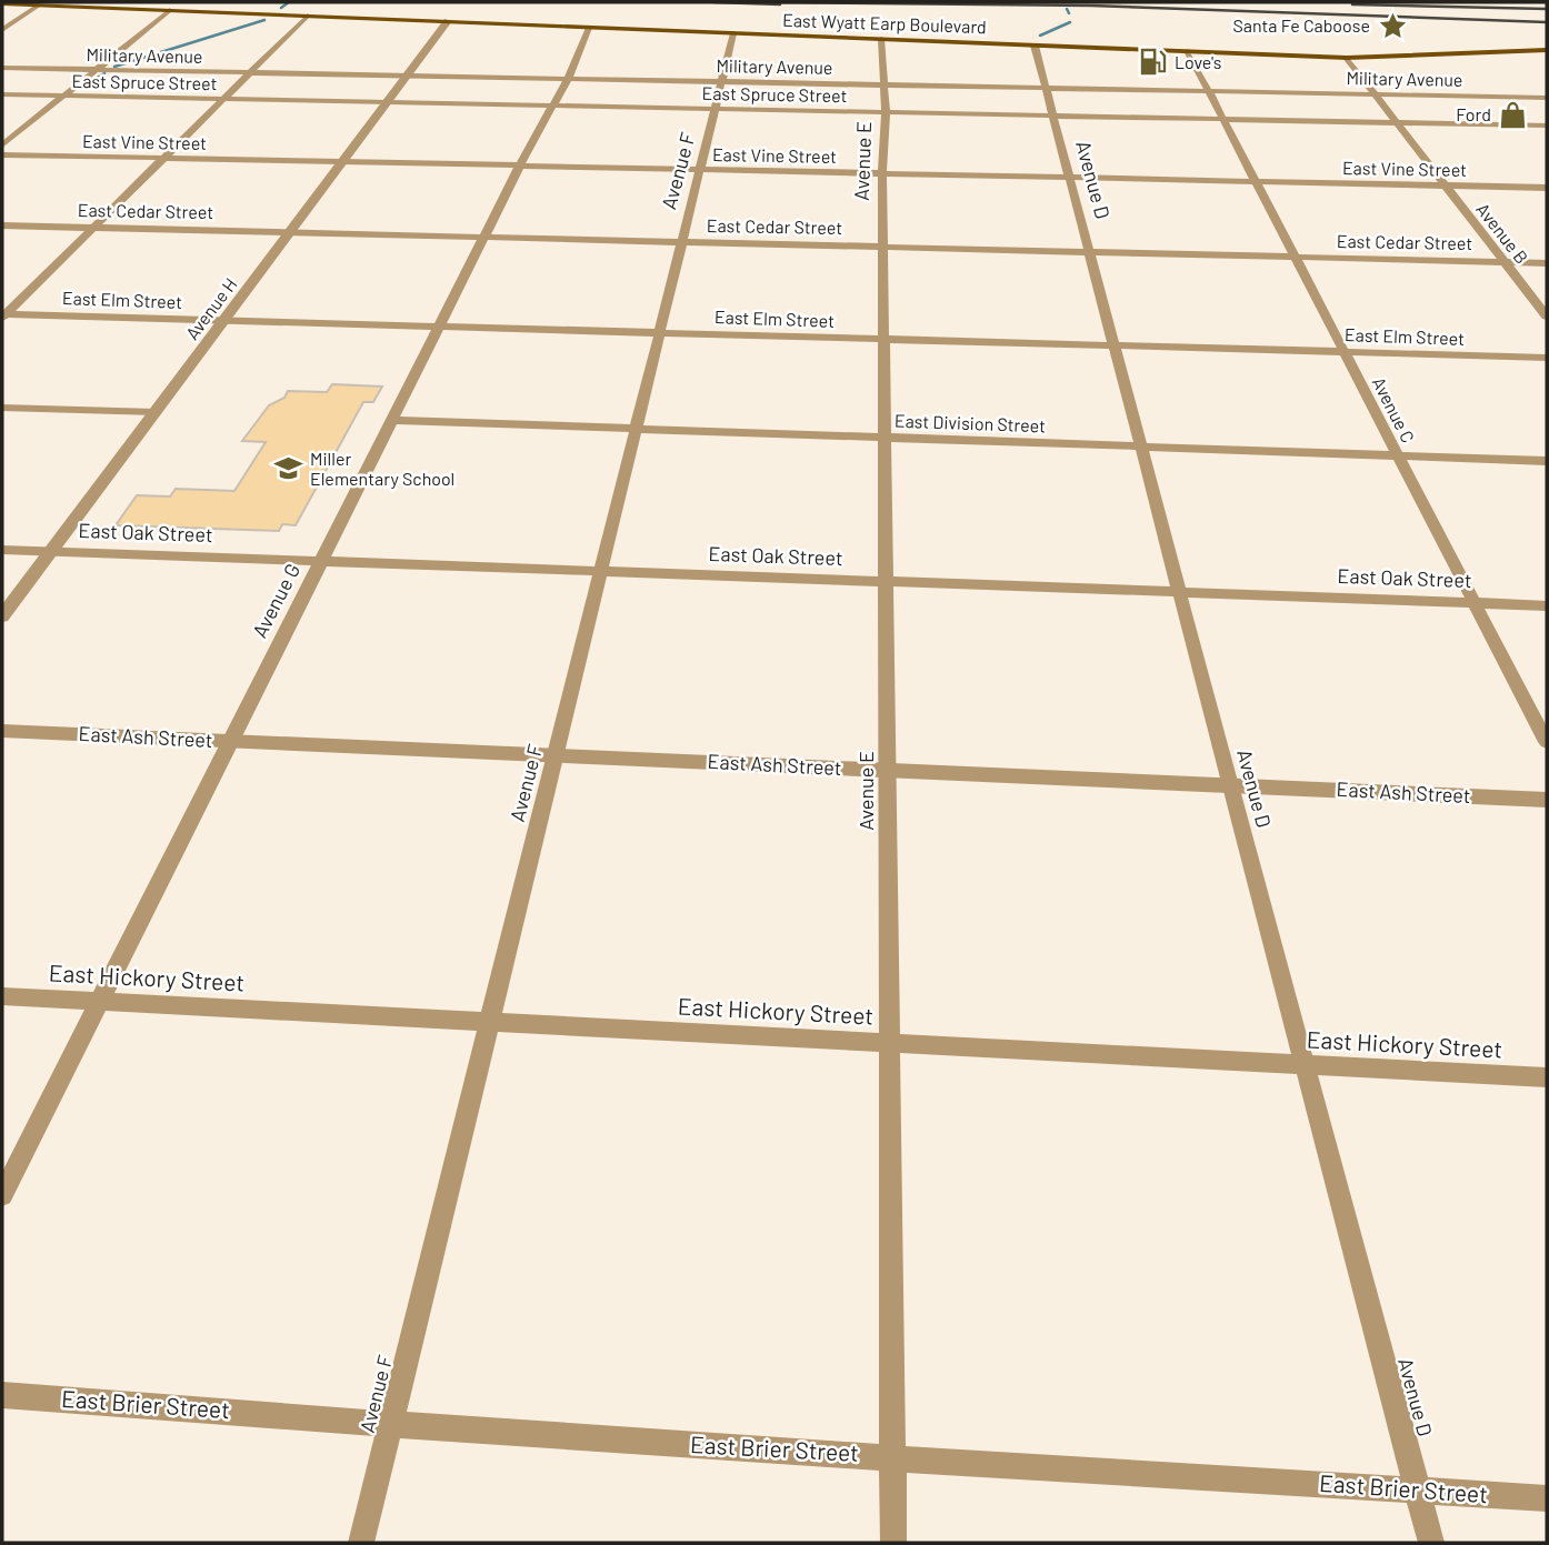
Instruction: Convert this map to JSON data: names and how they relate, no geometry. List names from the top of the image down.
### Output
{
  "streets": {
    "main road": ["East Wyatt Earp Boulevard"],
    "street": [
      "Military Avenue",
      "East Spruce Street",
      "East Vine Street",
      "Avenue E",
      "Avenue F",
      "Avenue D",
      "East Cedar Street",
      "Avenue B",
      "East Elm Street",
      "Avenue H",
      "Avenue C",
      "East Division Street",
      "East Oak Street",
      "Avenue G",
      "East Ash Street",
      "East Hickory Street",
      "East Brier Street"
    ]
  },
  "crossings": [
    ["East Wyatt Earp Boulevard", "Avenue E"],
    ["East Wyatt Earp Boulevard", "Avenue F"],
    ["East Wyatt Earp Boulevard", "Avenue D"],
    ["East Wyatt Earp Boulevard", "Avenue B"],
    ["East Wyatt Earp Boulevard", "Avenue H"],
    ["East Wyatt Earp Boulevard", "Avenue C"],
    ["East Wyatt Earp Boulevard", "Avenue G"],
    ["Military Avenue", "Avenue E"],
    ["Military Avenue", "Avenue F"],
    ["Military Avenue", "Avenue D"],
    ["Military Avenue", "Avenue B"],
    ["Military Avenue", "Avenue H"],
    ["Military Avenue", "Avenue C"],
    ["Military Avenue", "Avenue G"],
    ["East Spruce Street", "Avenue E"],
    ["East Spruce Street", "Avenue F"],
    ["East Spruce Street", "Avenue D"],
    ["East Spruce Street", "Avenue B"],
    ["East Spruce Street", "Avenue H"],
    ["East Spruce Street", "Avenue C"],
    ["East Spruce Street", "Avenue G"],
    ["East Vine Street", "Avenue E"],
    ["East Vine Street", "Avenue F"],
    ["East Vine Street", "Avenue D"],
    ["East Vine Street", "Avenue B"],
    ["East Vine Street", "Avenue H"],
    ["East Vine Street", "Avenue C"],
    ["East Vine Street", "Avenue G"],
    ["Avenue E", "East Cedar Street"],
    ["Avenue E", "East Elm Street"],
    ["Avenue E", "East Division Street"],
    ["Avenue E", "East Oak Street"],
    ["Avenue E", "East Ash Street"],
    ["Avenue E", "East Hickory Street"],
    ["Avenue E", "East Brier Street"],
    ["Avenue F", "East Cedar Street"],
    ["Avenue F", "East Elm Street"],
    ["Avenue F", "East Division Street"],
    ["Avenue F", "East Oak Street"],
    ["Avenue F", "East Ash Street"],
    ["Avenue F", "East Hickory Street"],
    ["Avenue F", "East Brier Street"],
    ["Avenue D", "East Cedar Street"],
    ["Avenue D", "East Elm Street"],
    ["Avenue D", "East Division Street"],
    ["Avenue D", "East Oak Street"],
    ["Avenue D", "East Ash Street"],
    ["Avenue D", "East Hickory Street"],
    ["Avenue D", "East Brier Street"],
    ["East Cedar Street", "Avenue B"],
    ["East Cedar Street", "Avenue H"],
    ["East Cedar Street", "Avenue C"],
    ["East Cedar Street", "Avenue G"],
    ["East Elm Street", "Avenue H"],
    ["East Elm Street", "Avenue C"],
    ["East Elm Street", "Avenue G"],
    ["Avenue H", "East Oak Street"],
    ["Avenue C", "East Division Street"],
    ["Avenue C", "East Oak Street"],
    ["East Division Street", "Avenue G"],
    ["East Oak Street", "Avenue G"],
    ["Avenue G", "East Ash Street"],
    ["Avenue G", "East Hickory Street"]
  ],
  "places": {
    "place": ["Santa Fe Caboose"],
    "fuel station": ["Love's"],
    "shop": ["Ford"],
    "school or university": ["Miller Elementary School"]
  }
}
